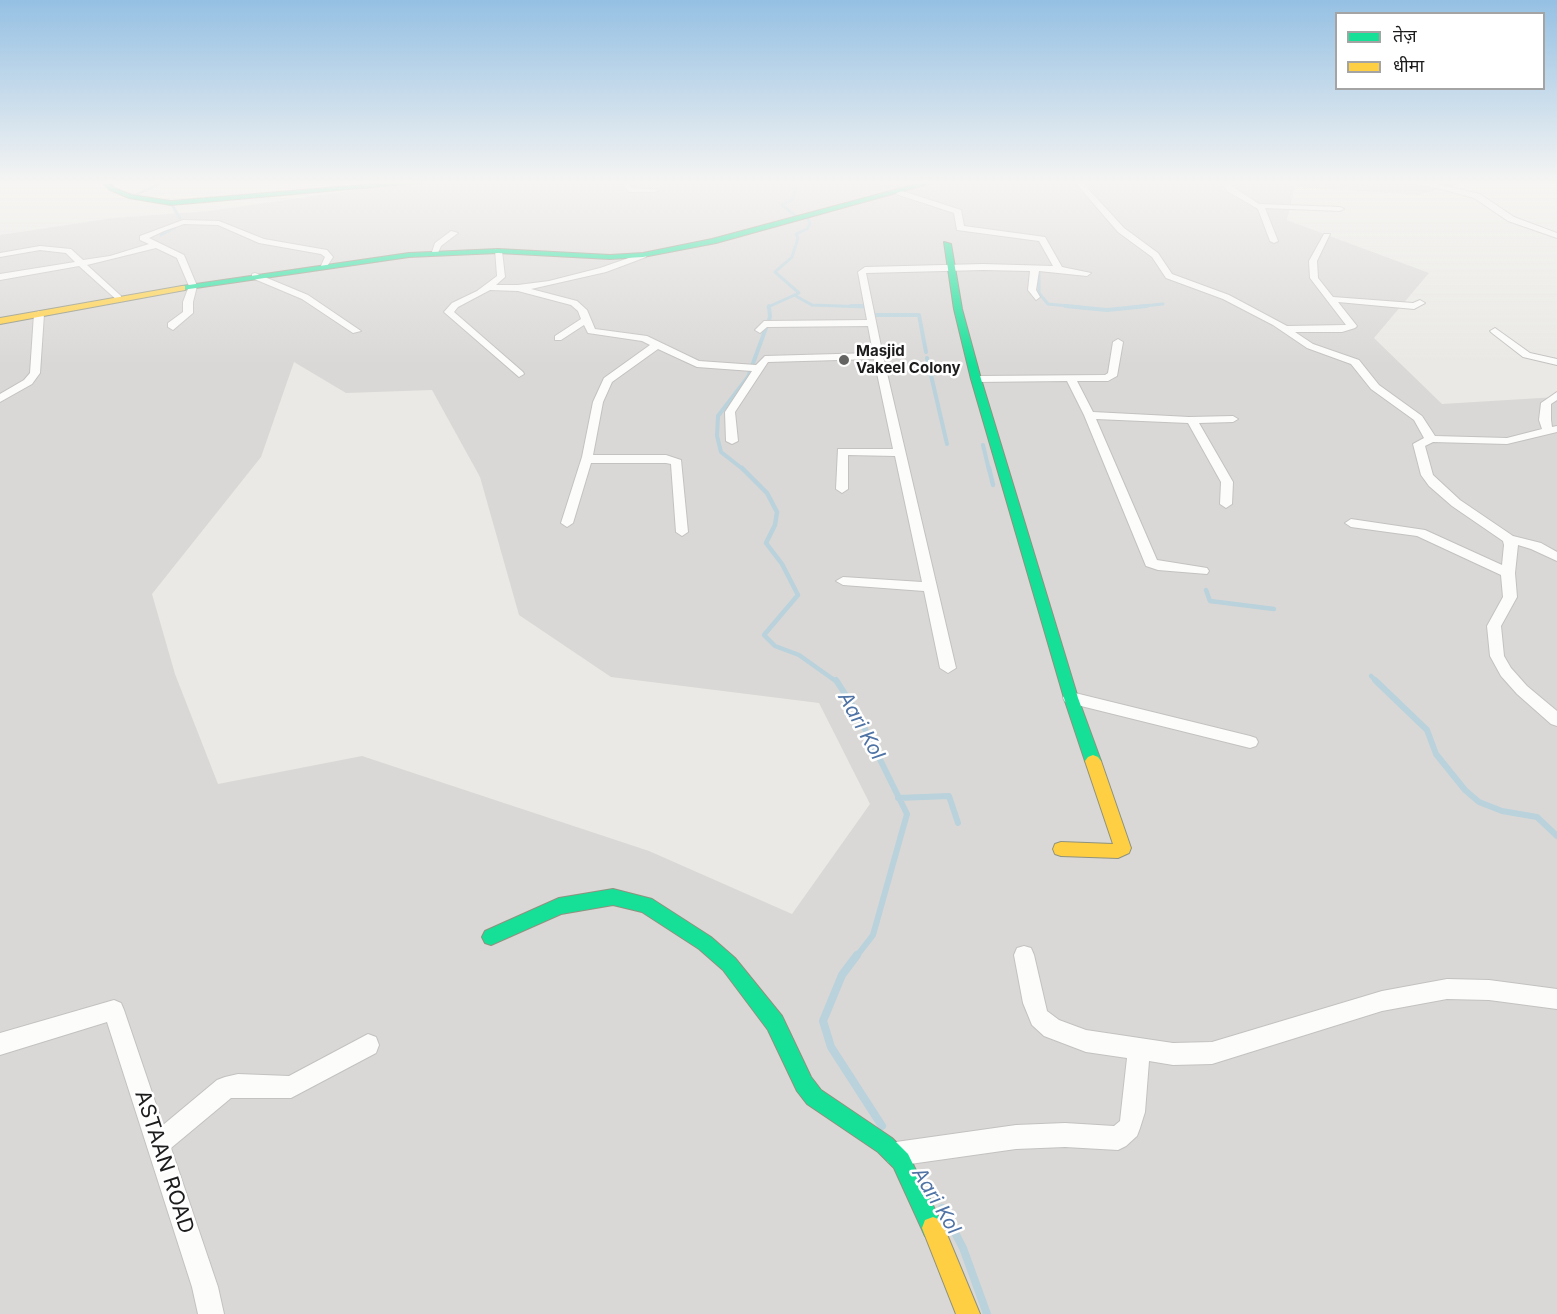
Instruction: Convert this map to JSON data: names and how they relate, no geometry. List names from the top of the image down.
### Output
{
  "streets": {
    "street": ["ASTAAN ROAD"]
  },
  "water": ["Aari Kol"],
  "places": ["Masjid Vakeel Colony"],
  "legend": ["तेज़", "धीमा"]
}
